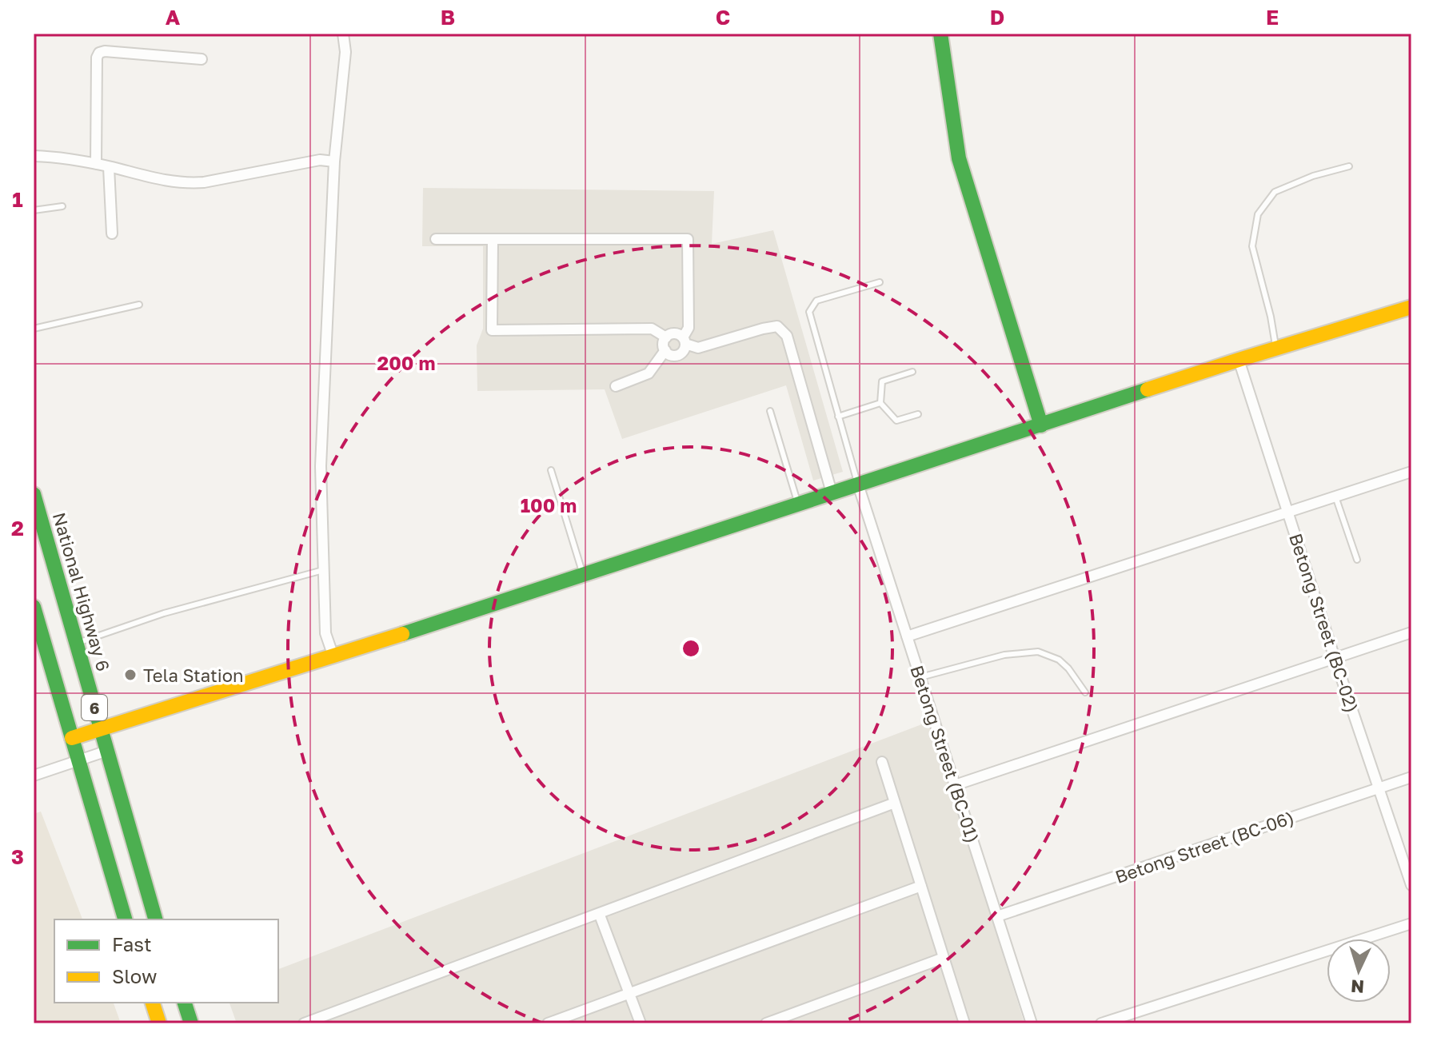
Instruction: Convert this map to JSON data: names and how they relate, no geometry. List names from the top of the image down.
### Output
{
  "streets": {
    "main road": ["National Highway 6", "6"],
    "street": ["Betong Street (BC-02)", "Betong Street (BC-01)", "Betong Street (BC-06)"]
  },
  "crossings": [
    ["Betong Street (BC-02)", "Betong Street (BC-06)"],
    ["Betong Street (BC-01)", "Betong Street (BC-06)"]
  ],
  "places": ["Tela Station"],
  "legend": ["Fast", "Slow"],
  "north": "bottom",
  "grid": {
    "columns": [
      "A",
      "B",
      "C",
      "D",
      "E"
    ],
    "rows": ["1", "2", "3"]
  },
  "rings": ["200 m", "100 m"]
}
